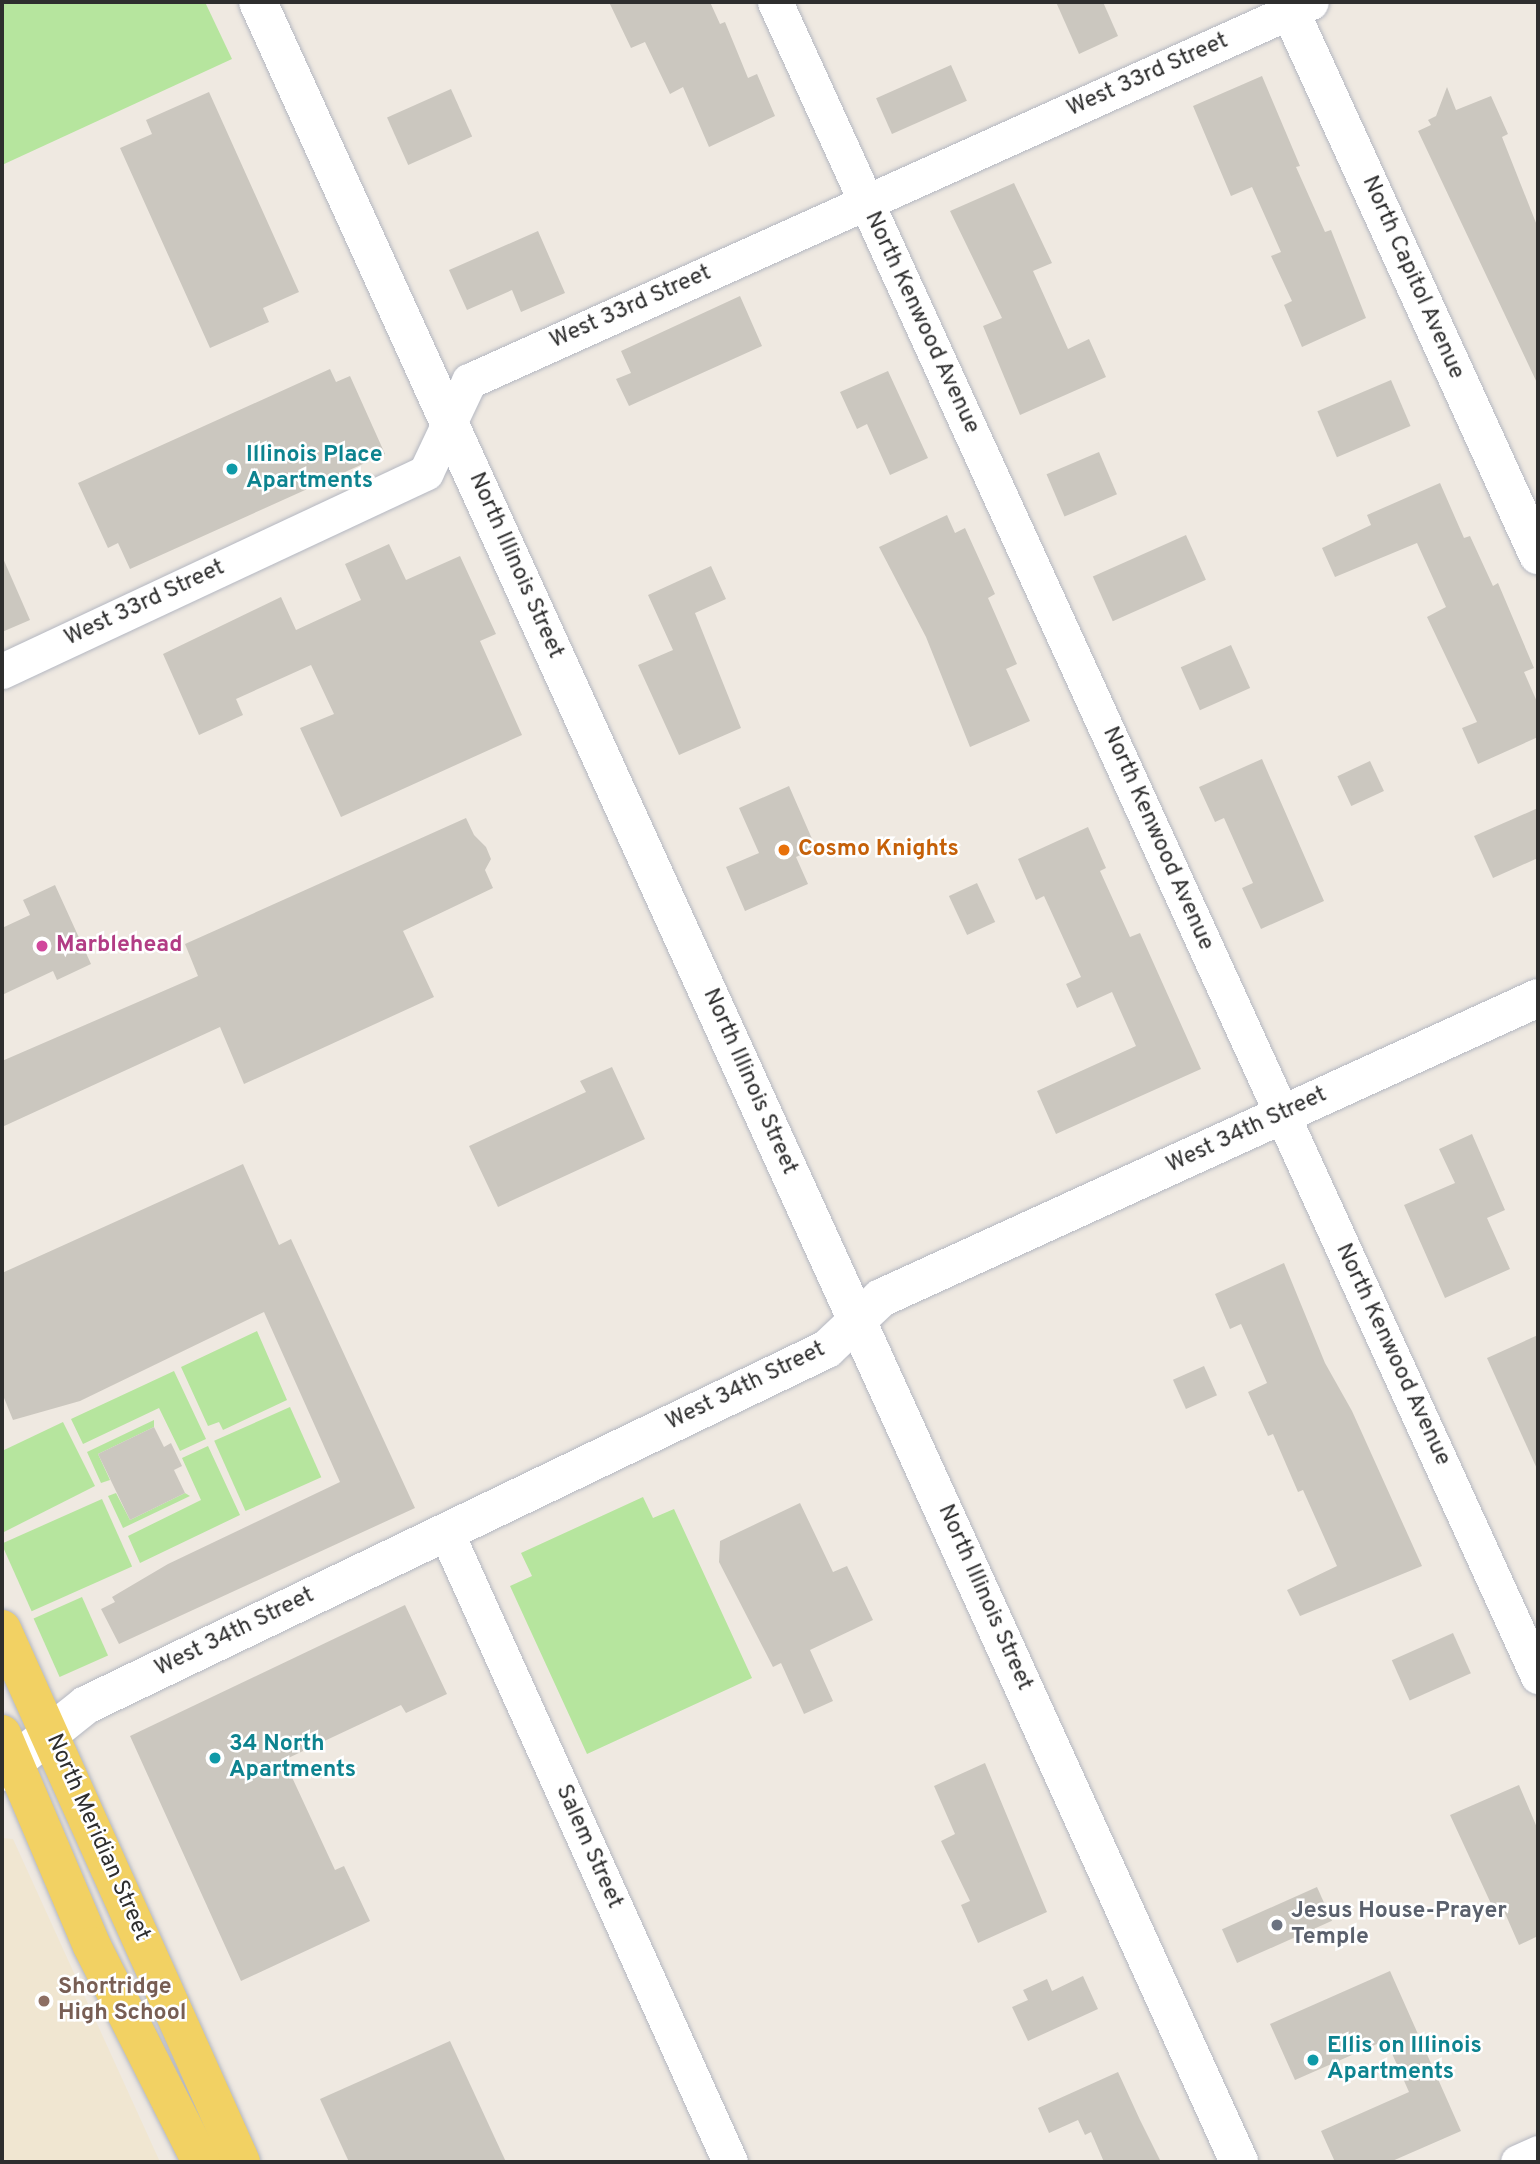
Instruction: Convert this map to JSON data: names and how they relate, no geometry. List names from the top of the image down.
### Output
{
  "streets": {
    "main road": [
      "North Capitol Avenue",
      "North Illinois Street",
      "West 34th Street",
      "North Meridian Street"
    ],
    "street": ["West 33rd Street", "North Kenwood Avenue", "Salem Street"]
  },
  "crossings": [
    ["West 33rd Street", "North Capitol Avenue"],
    ["West 33rd Street", "North Kenwood Avenue"],
    ["West 33rd Street", "North Illinois Street"],
    ["North Kenwood Avenue", "West 34th Street"],
    ["North Illinois Street", "West 34th Street"],
    ["West 34th Street", "North Meridian Street"],
    ["West 34th Street", "Salem Street"]
  ],
  "places": [
    "Illinois Place Apartments",
    "Cosmo Knights",
    "Marblehead",
    "34 North Apartments",
    "Jesus House-Prayer Temple",
    "Shortridge High School",
    "Ellis on Illinois Apartments"
  ]
}
